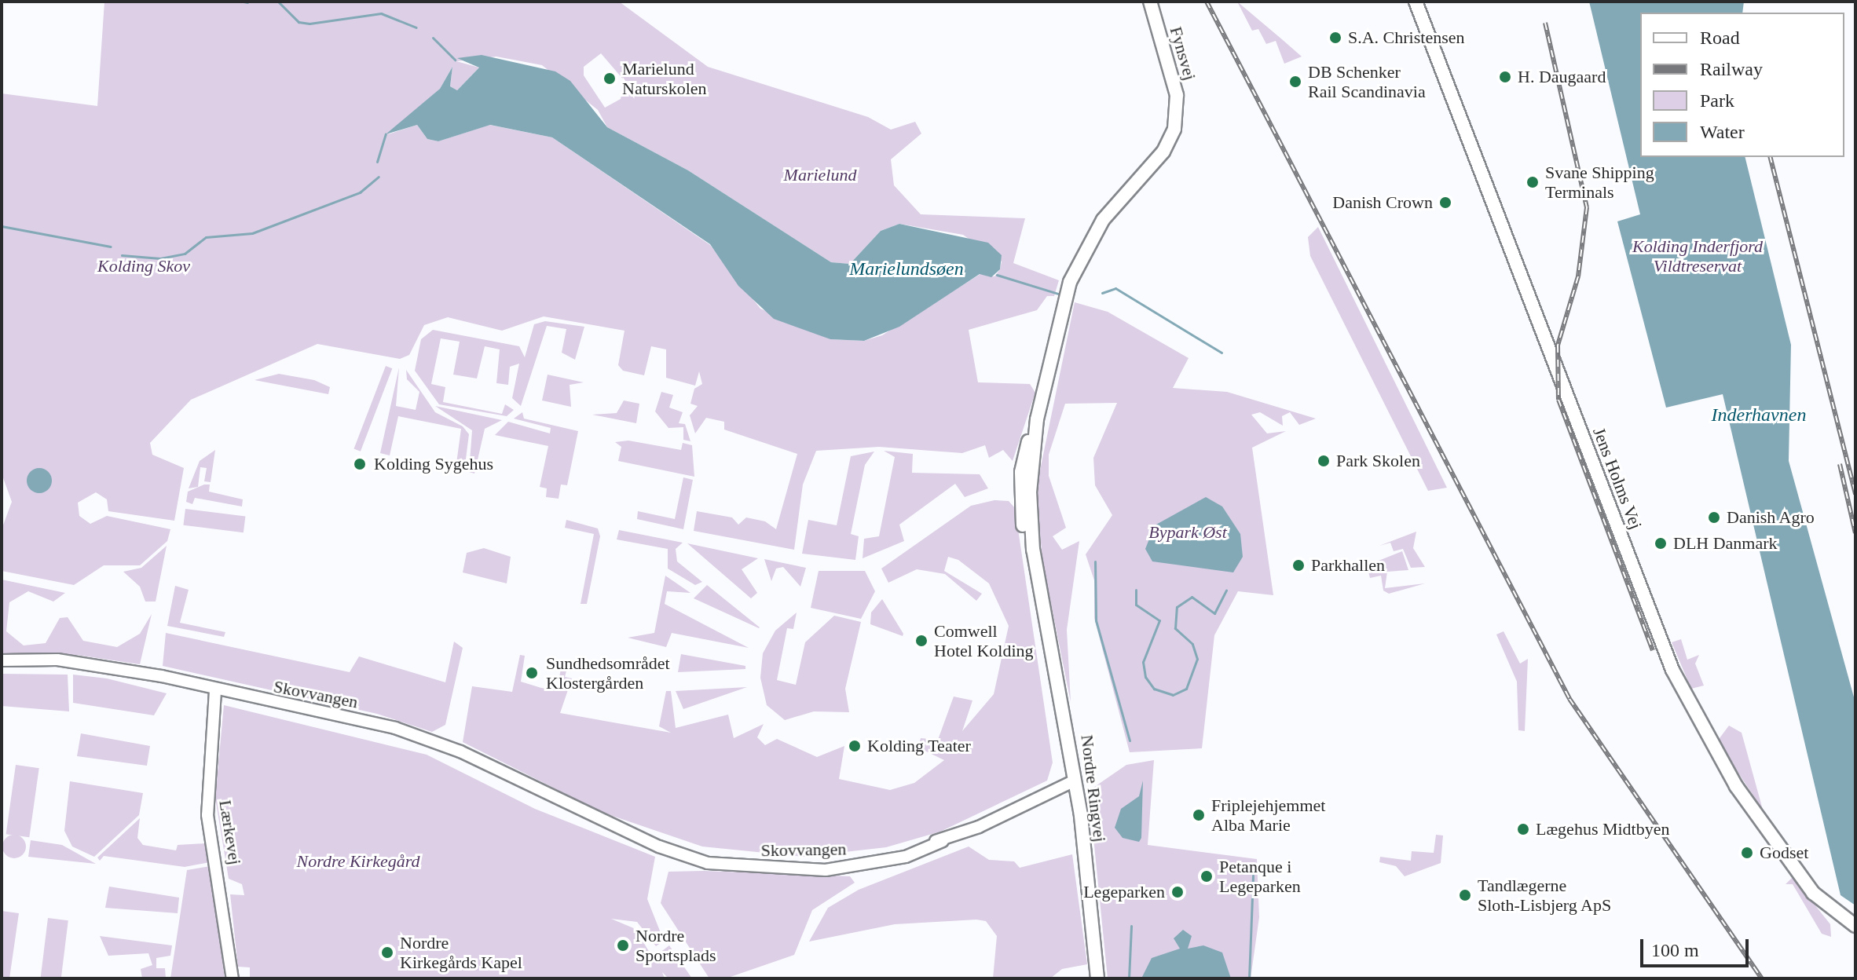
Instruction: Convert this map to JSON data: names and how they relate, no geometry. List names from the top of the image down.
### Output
{
  "streets": {
    "main road": ["Fynsvej", "Jens Holms Vej", "Nordre Ringvej"],
    "street": ["Skovvangen", "Lærkevej"]
  },
  "crossings": [
    ["Fynsvej", "Nordre Ringvej"],
    ["Skovvangen", "Nordre Ringvej"],
    ["Skovvangen", "Lærkevej"]
  ],
  "water": ["Marielundsøen", "Inderhavnen"],
  "parks": [
    "Marielund",
    "Kolding Inderfjord Vildtreservat",
    "Kolding Skov",
    "Bypark Øst",
    "Nordre Kirkegård"
  ],
  "places": [
    "S.A. Christensen",
    "H. Daugaard",
    "Marielund Naturskolen",
    "DB Schenker Rail Scandinavia",
    "Svane Shipping Terminals",
    "Danish Crown",
    "Park Skolen",
    "Kolding Sygehus",
    "Danish Agro",
    "DLH Danmark",
    "Parkhallen",
    "Comwell Hotel Kolding",
    "Sundhedsområdet Klostergården",
    "Kolding Teater",
    "Friplejehjemmet Alba Marie",
    "Lægehus Midtbyen",
    "Godset",
    "Petanque i Legeparken",
    "Legeparken",
    "Tandlægerne Sloth-Lisbjerg ApS",
    "Nordre Sportsplads",
    "Nordre Kirkegårds Kapel"
  ],
  "legend": [
    "Road",
    "Railway",
    "Park",
    "Water"
  ],
  "scale_bar": "100 m"
}
